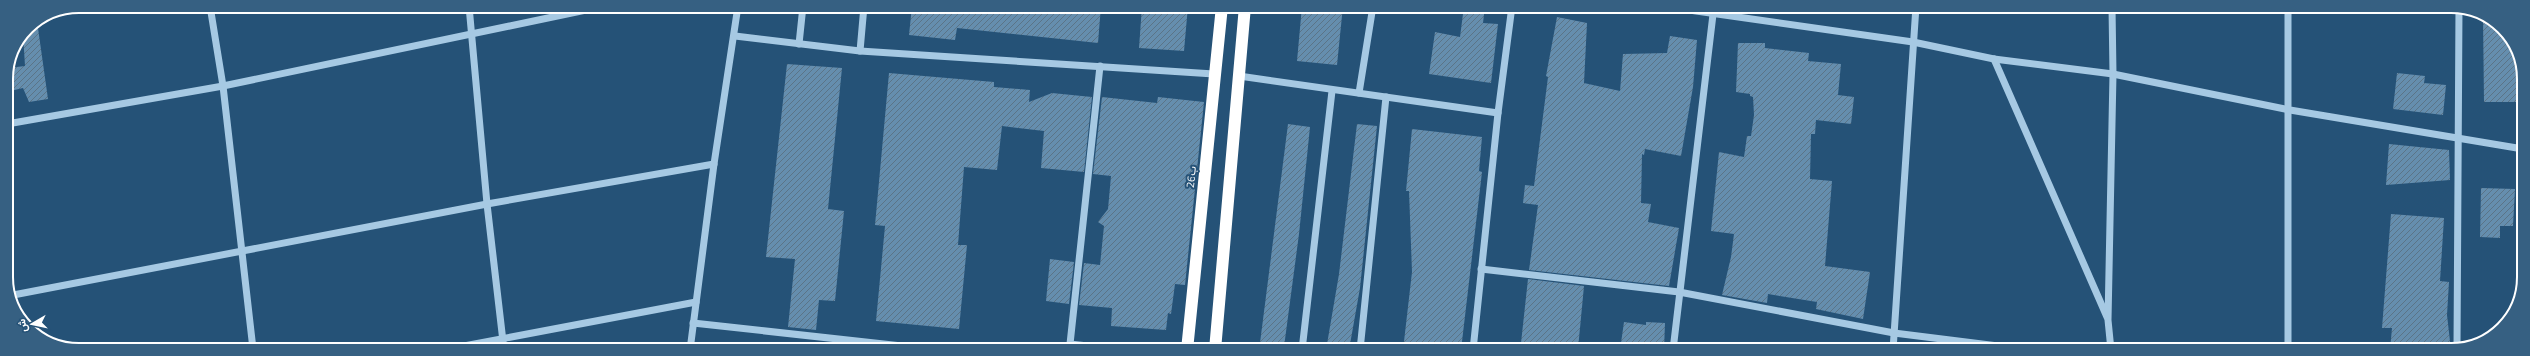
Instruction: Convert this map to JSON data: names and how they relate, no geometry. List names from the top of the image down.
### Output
{
  "streets": {
    "highway": ["26ب"]
  },
  "north": "left"
}
